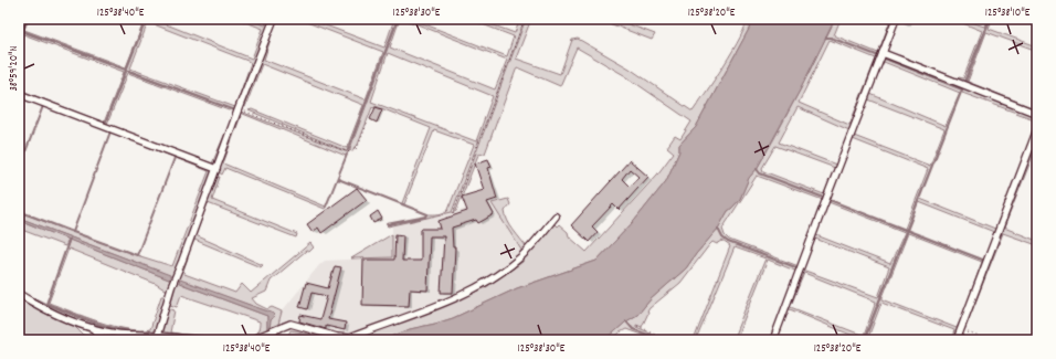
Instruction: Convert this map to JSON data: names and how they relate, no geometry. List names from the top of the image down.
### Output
{
  "coordinates": [
    "125°38'40\"E",
    "125°38'30\"E",
    "125°38'20\"E",
    "125°38'10\"E",
    "38°59'20\"N"
  ]
}
